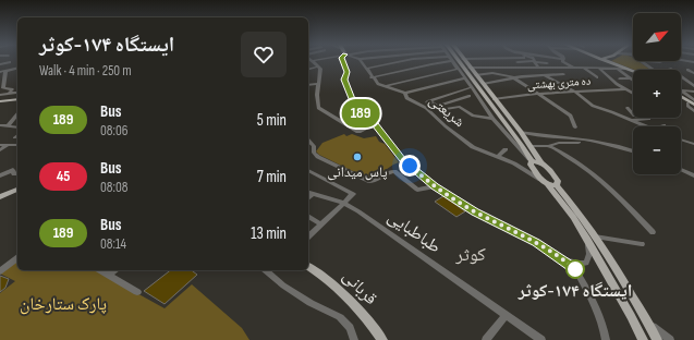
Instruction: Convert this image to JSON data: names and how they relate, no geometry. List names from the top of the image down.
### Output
{
  "streets": {
    "main road": ["قربانی"],
    "street": ["ده متری بهشتی", "شریعتی", "طباطبایی"]
  },
  "districts": ["کوثر"],
  "parks": ["پارک ستارخان"],
  "places": ["پاس میدانی", "ایستگاه ۱۷۴-کوثر"],
  "lines": ["bus line 189"],
  "north": "top right",
  "page": {
    "on_map": "189",
    "map_buttons": ["+", "−"],
    "heading": ["ایستگاه ۱۷۴-کوثر", "Walk · 4 min · 250 m"],
    "list": [
      {
        "mark": "189",
        "name": "Bus",
        "note": "08:06",
        "value": "5 min"
      },
      {
        "mark": "45",
        "name": "Bus",
        "note": "08:08",
        "value": "7 min"
      },
      {
        "mark": "189",
        "name": "Bus",
        "note": "08:14",
        "value": "13 min"
      }
    ]
  }
}
